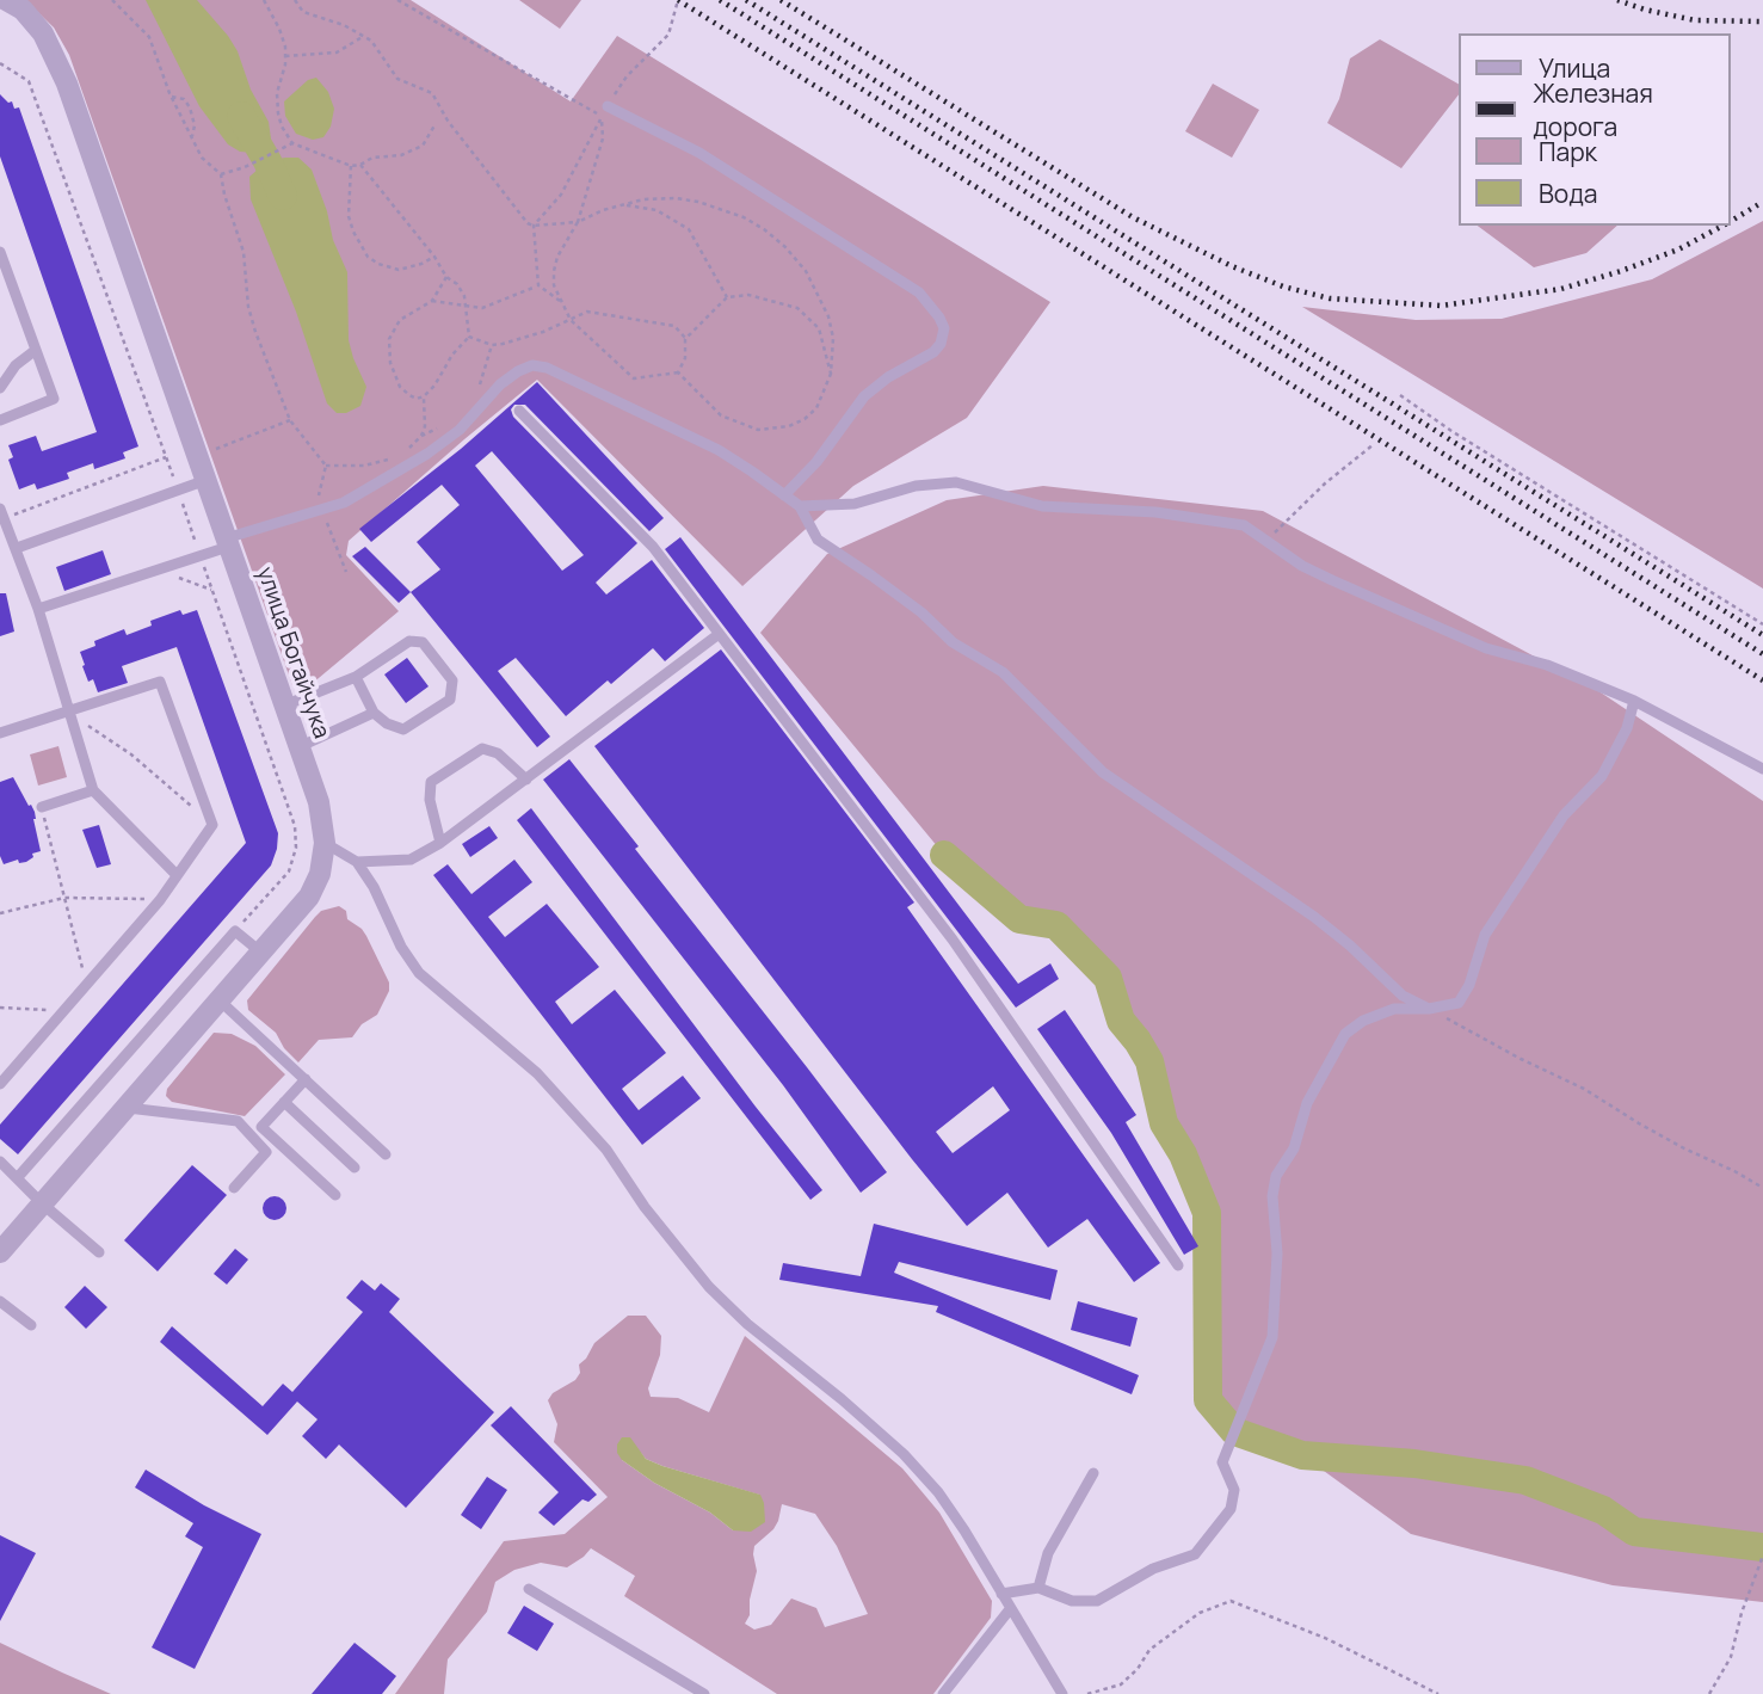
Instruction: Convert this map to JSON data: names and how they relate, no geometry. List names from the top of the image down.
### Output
{
  "streets": {
    "street": ["улица Богайчука"]
  },
  "legend": [
    "Улица",
    "Железная дорога",
    "Парк",
    "Вода"
  ]
}
